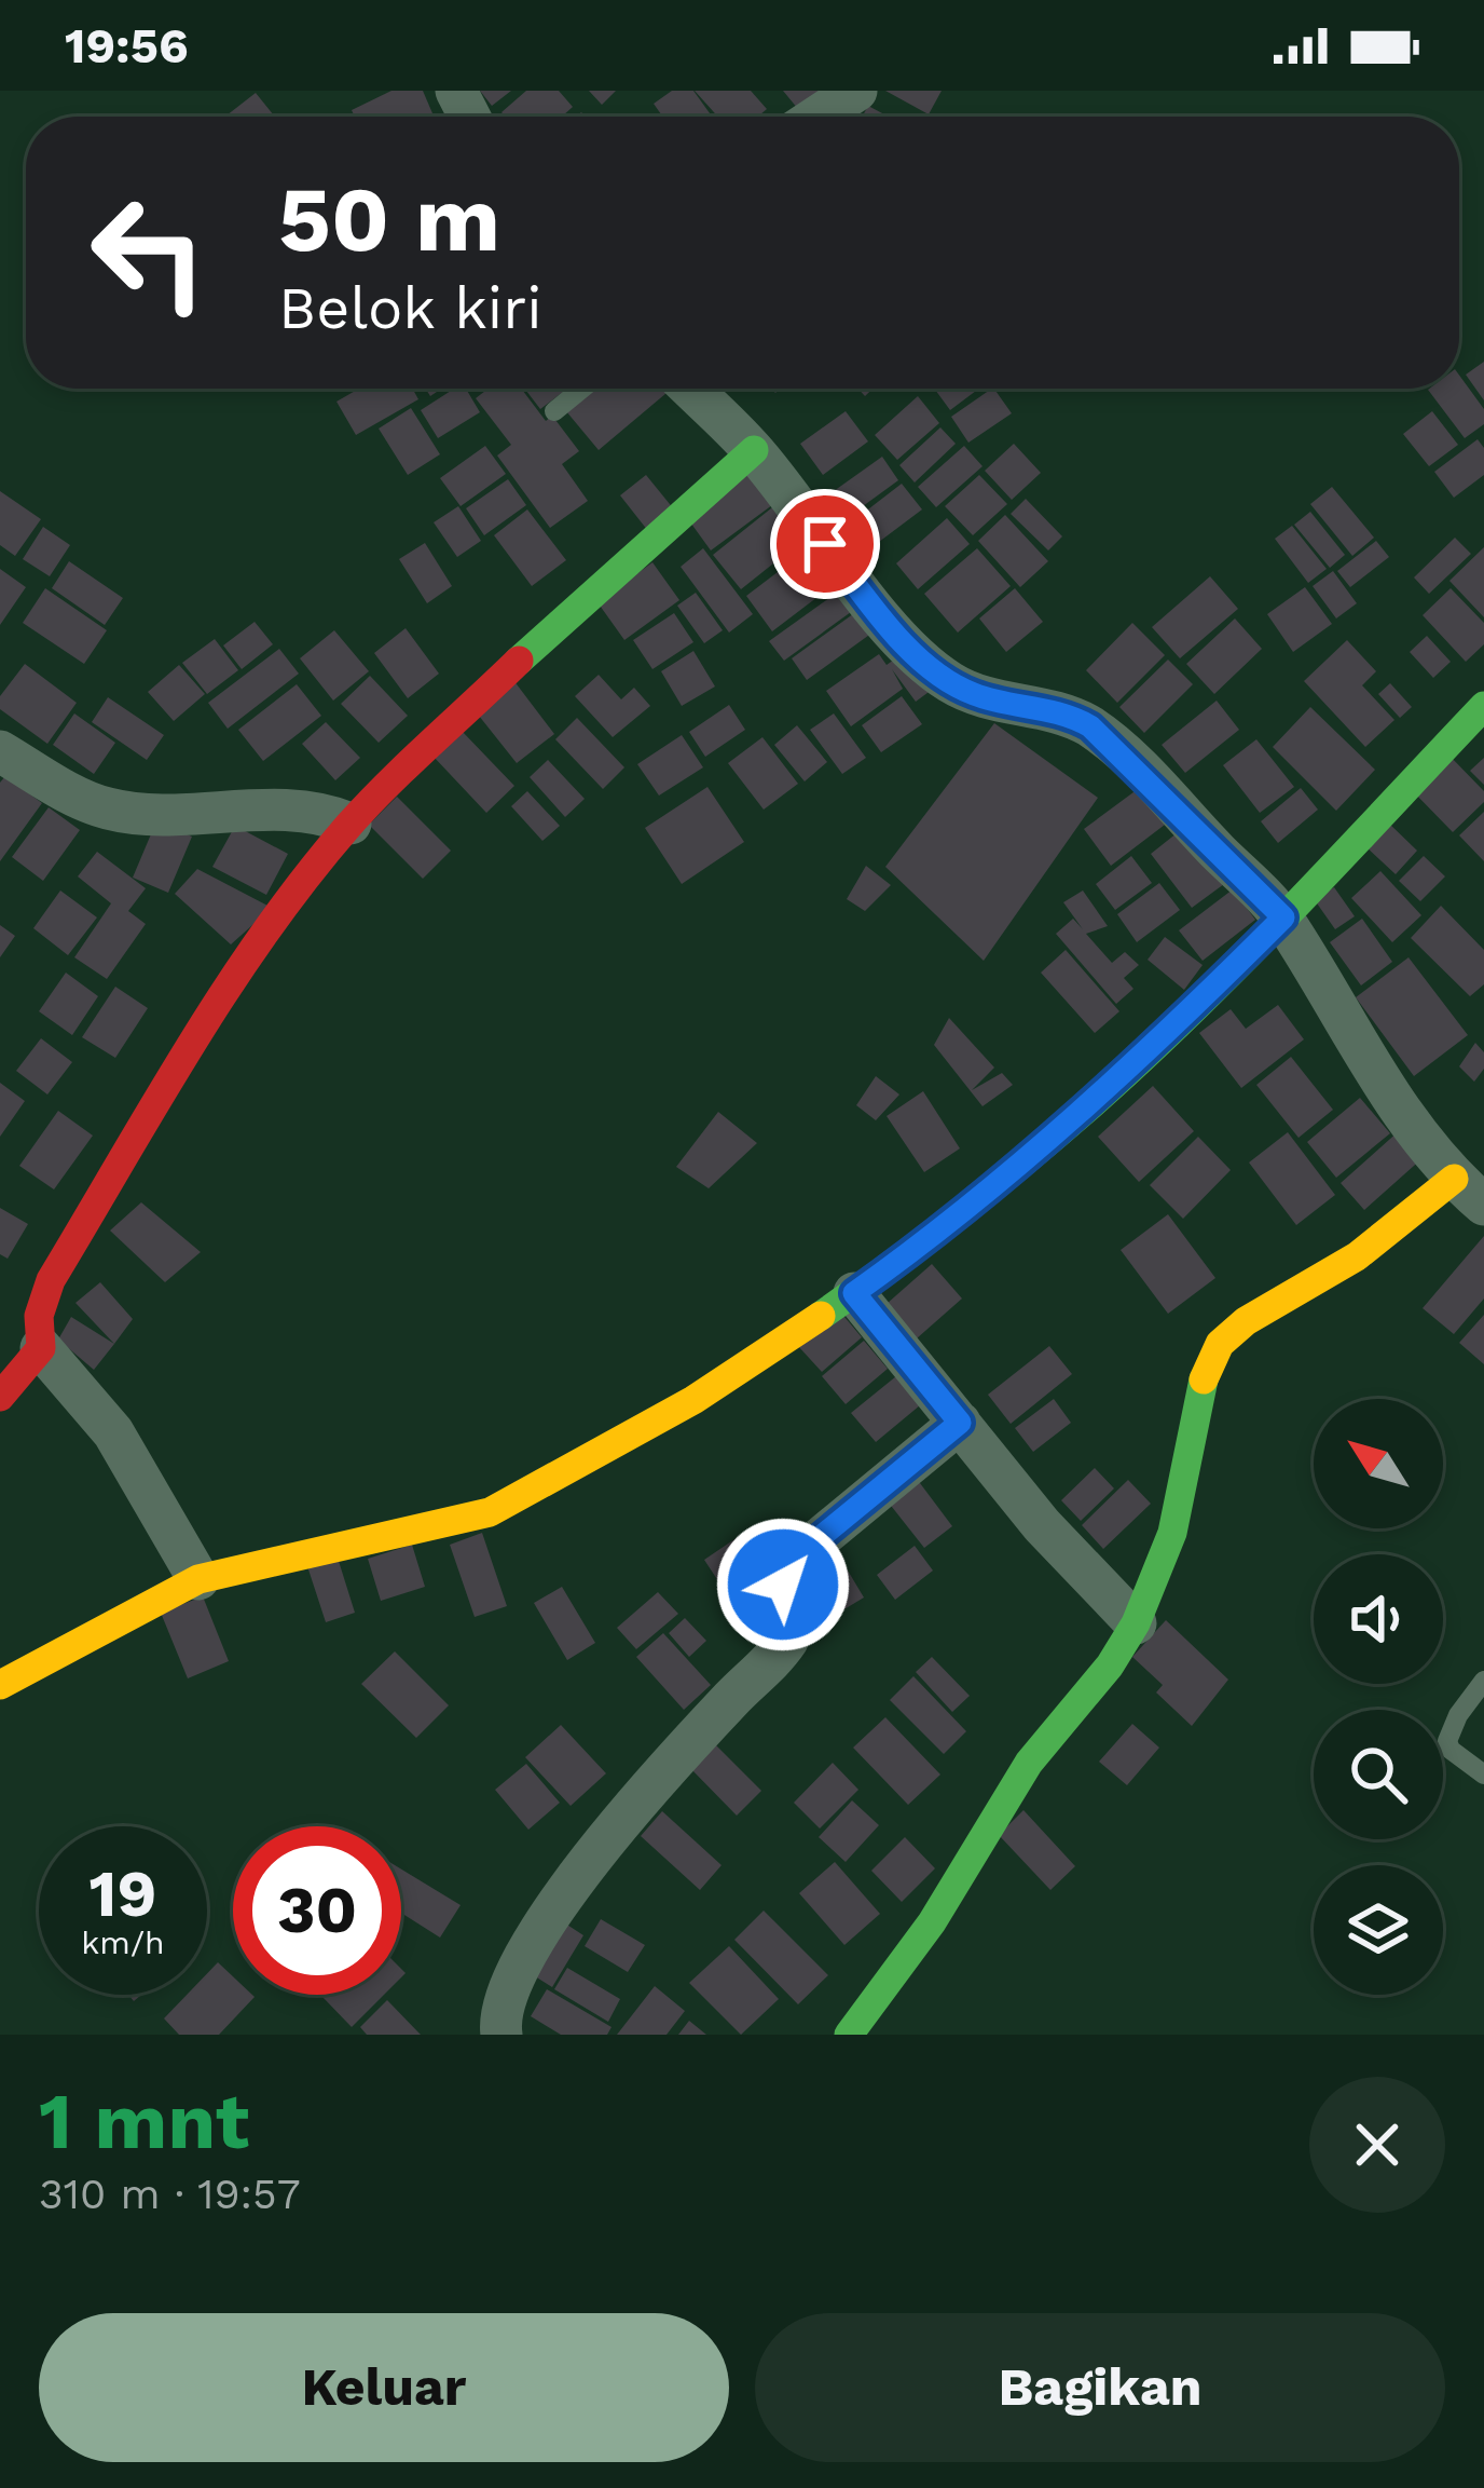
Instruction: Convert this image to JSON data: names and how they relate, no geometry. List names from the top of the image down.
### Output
{
  "north": "top left",
  "page": {
    "status": "19:56",
    "turn": ["50 m", "Belok kiri"],
    "speed": "19 km/h",
    "limit": "30",
    "heading": ["1 mnt", "310 m · 19:57"],
    "buttons": ["Keluar", "Bagikan"]
  }
}
